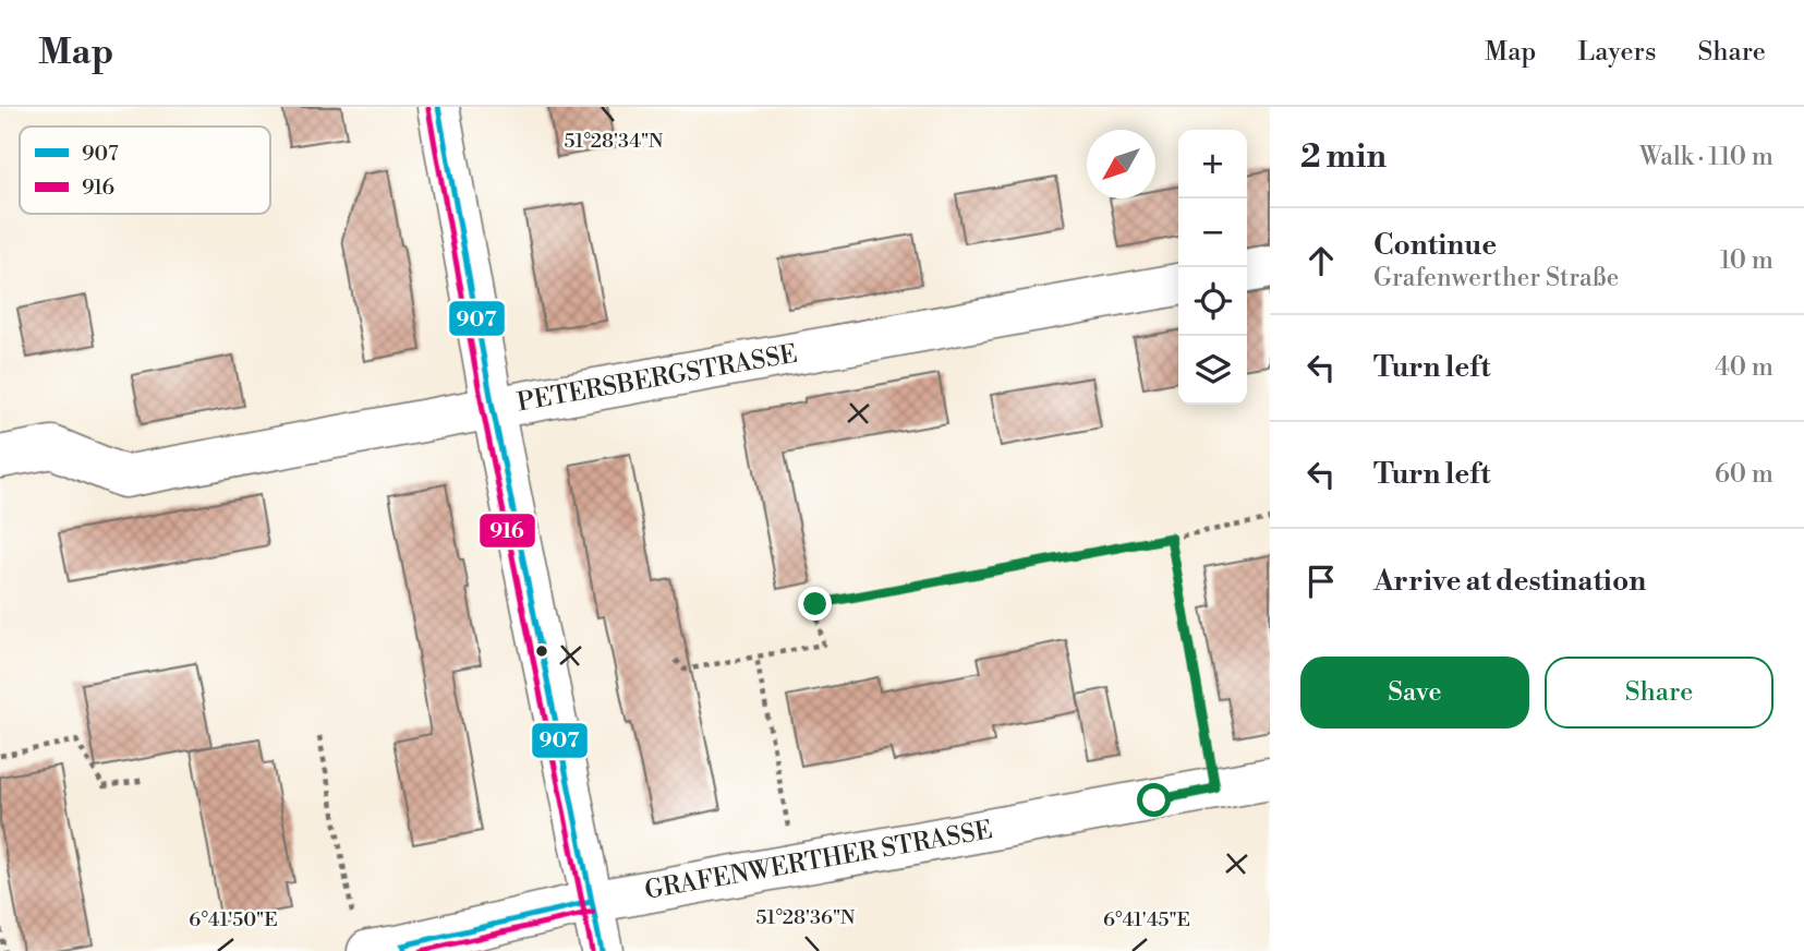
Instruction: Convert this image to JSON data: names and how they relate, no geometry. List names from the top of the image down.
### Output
{
  "streets": {
    "street": ["PETERSBERGSTRASSE", "GRAFENWERTHER STRASSE"]
  },
  "lines": ["transit line 907", "transit line 916"],
  "legend": ["907", "916"],
  "north": "bottom left",
  "page": {
    "header": "Map",
    "nav": ["Map", "Layers", "Share"],
    "heading": ["2 min", "Walk · 110 m"],
    "map_buttons": ["+", "−"],
    "list": [
      ["Continue", "Grafenwerther Straße", "10 m"],
      ["Turn left", "40 m"],
      ["Turn left", "60 m"],
      "Arrive at destination"
    ],
    "buttons": ["Save", "Share"]
  },
  "coordinates": [
    "51°28'34\"N",
    "51°28'36\"N",
    "6°41'50\"E",
    "6°41'45\"E"
  ]
}
